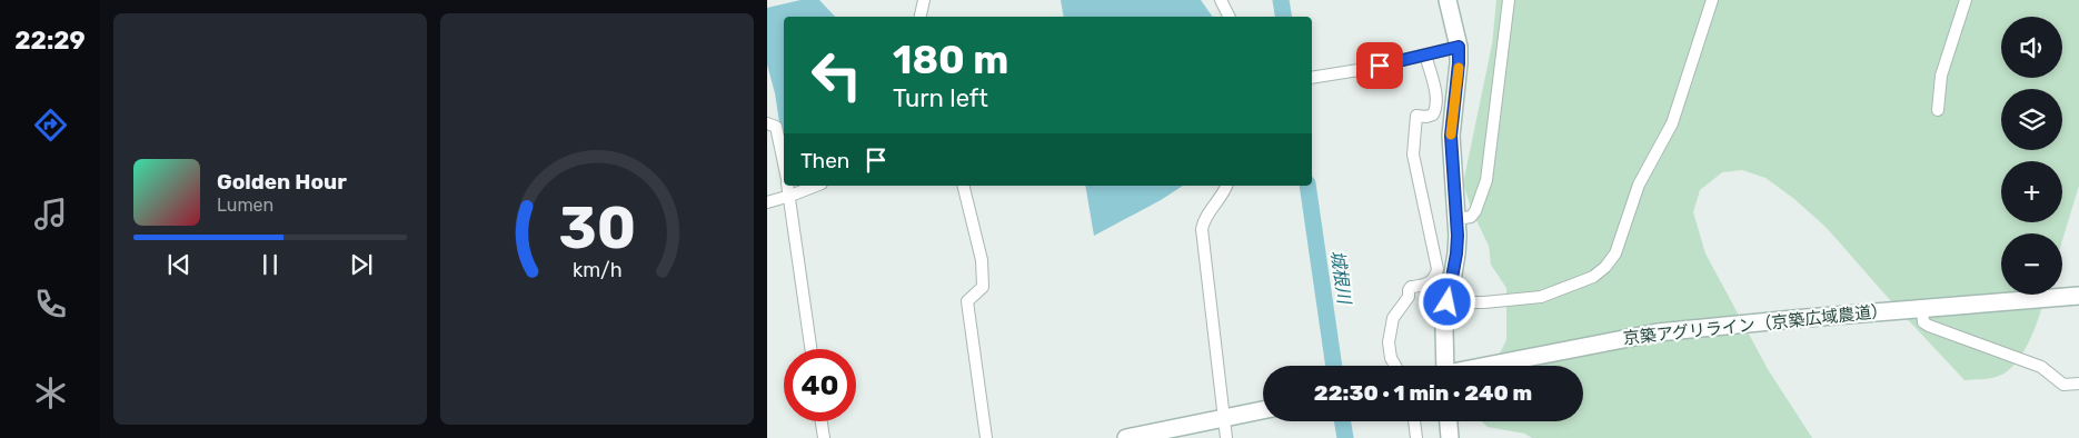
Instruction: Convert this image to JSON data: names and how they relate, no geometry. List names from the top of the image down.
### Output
{
  "streets": {
    "street": ["京築アグリライン（京築広域農道）"]
  },
  "water": ["城根川"],
  "page": {
    "tabs": "22:29",
    "map_buttons": ["+", "−"],
    "turn": ["180 m", "Turn left"],
    "then": "Then",
    "song": ["Golden Hour", "Lumen"],
    "limit": "40",
    "trip": "22:30 · 1 min · 240 m",
    "gauge": ["30", "km/h"]
  }
}
